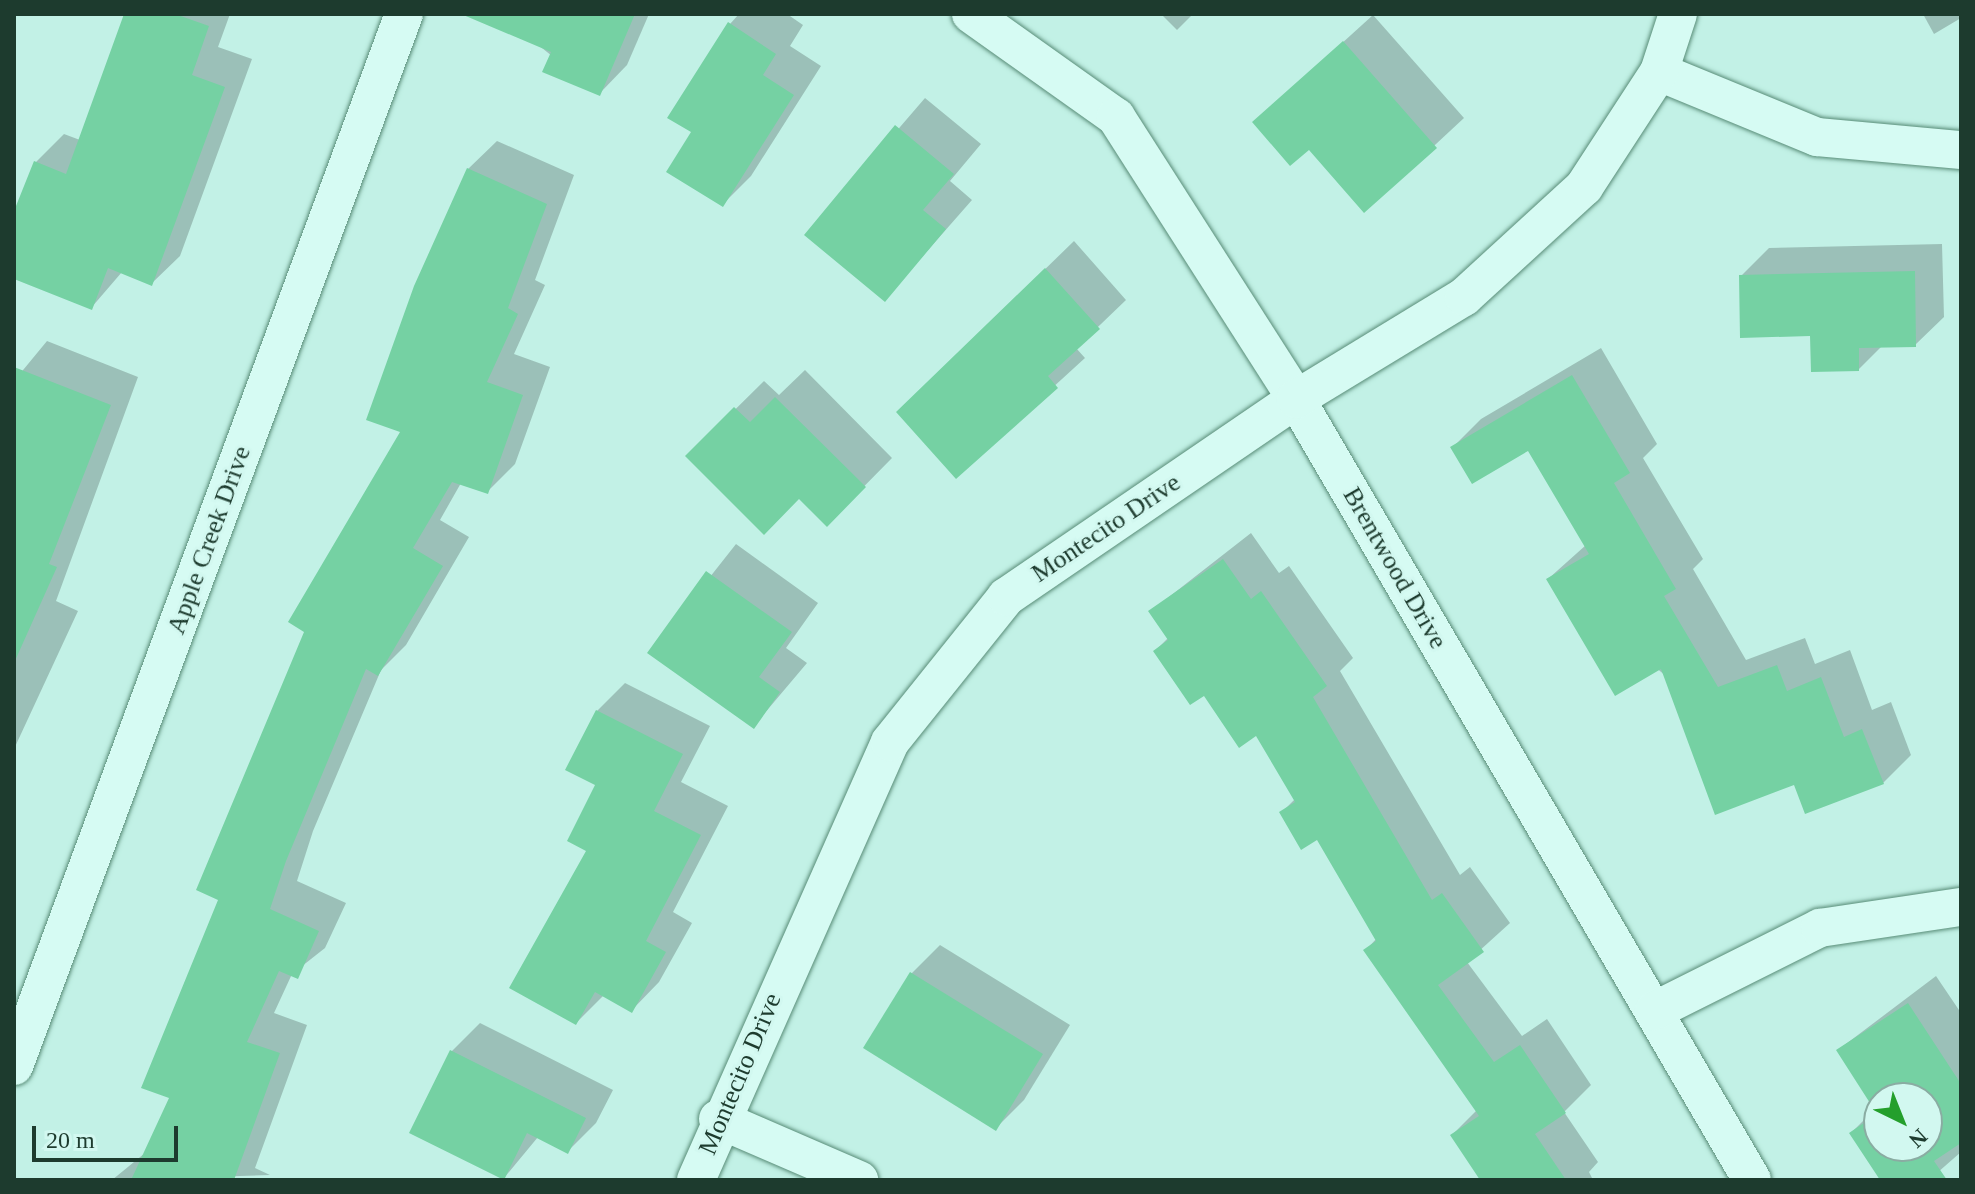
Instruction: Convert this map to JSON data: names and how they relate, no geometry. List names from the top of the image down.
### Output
{
  "streets": {
    "street": ["Montecito Drive", "Apple Creek Drive", "Brentwood Drive"]
  },
  "crossings": [
    ["Montecito Drive", "Brentwood Drive"]
  ],
  "scale_bar": "20 m",
  "north": "bottom right"
}
